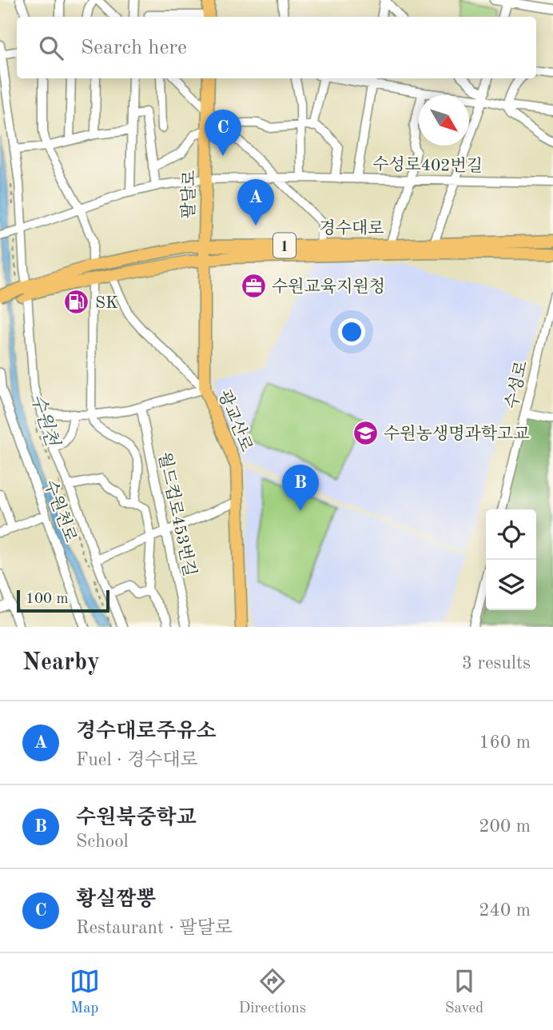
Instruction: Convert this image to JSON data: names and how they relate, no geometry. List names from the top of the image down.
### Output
{
  "streets": {
    "main road": [
      "팔달로",
      "경수대로",
      "1",
      "광교산로"
    ],
    "street": [
      "수성로402번길",
      "수성로",
      "수원천로",
      "월드컵로453번길"
    ]
  },
  "crossings": [
    ["수성로402번길", "팔달로"],
    ["수성로402번길", "수원천로"],
    ["팔달로", "경수대로"],
    ["팔달로", "광교산로"],
    ["경수대로", "1"],
    ["경수대로", "광교산로"],
    ["경수대로", "수원천로"],
    ["1", "수원천로"]
  ],
  "water": ["수원천"],
  "places": {
    "office": ["수원교육지원청"],
    "fuel station": ["SK"],
    "school or university": ["수원농생명과학고교"]
  },
  "scale_bar": "100 m",
  "north": "bottom right",
  "page": {
    "search": "Search here",
    "pins": ["C", "A", "B"],
    "scale": "100 m",
    "heading": ["Nearby", "3 results"],
    "list": [
      {
        "mark": "A",
        "name": "경수대로주유소",
        "note": "Fuel · 경수대로",
        "value": "160 m"
      },
      {
        "mark": "B",
        "name": "수원북중학교",
        "note": "School",
        "value": "200 m"
      },
      {
        "mark": "C",
        "name": "황실짬뽕",
        "note": "Restaurant · 팔달로",
        "value": "240 m"
      }
    ],
    "nav": ["Map", "Directions", "Saved"]
  }
}
